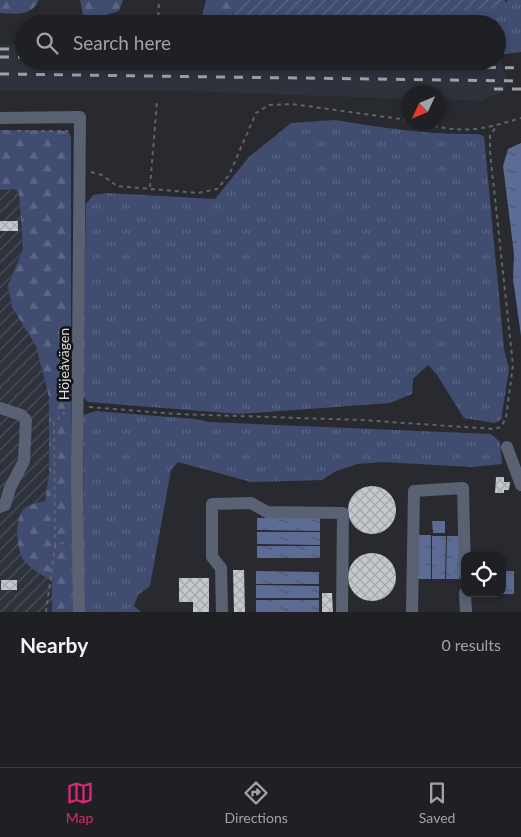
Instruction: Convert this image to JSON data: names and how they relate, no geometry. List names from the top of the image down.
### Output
{
  "streets": {
    "street": ["Höjeåvägen"]
  },
  "north": "bottom left",
  "page": {
    "search": "Search here",
    "heading": ["Nearby", "0 results"],
    "nav": ["Map", "Directions", "Saved"]
  }
}
